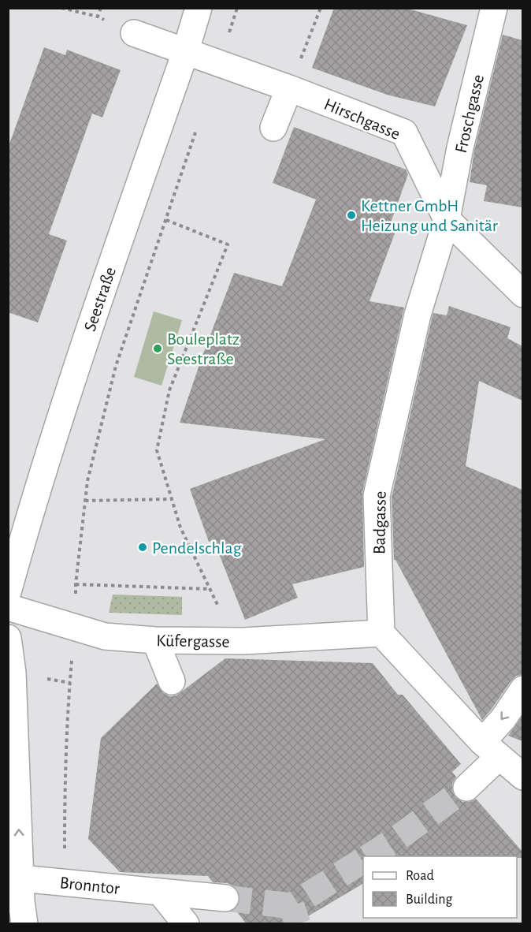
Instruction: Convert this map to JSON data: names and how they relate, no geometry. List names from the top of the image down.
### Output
{
  "streets": {
    "street": [
      "Froschgasse",
      "Hirschgasse",
      "Seestraße",
      "Badgasse",
      "Küfergasse",
      "Bronntor"
    ]
  },
  "crossings": [
    ["Froschgasse", "Hirschgasse"],
    ["Froschgasse", "Badgasse"],
    ["Hirschgasse", "Seestraße"],
    ["Hirschgasse", "Badgasse"],
    ["Badgasse", "Küfergasse"]
  ],
  "places": ["Kettner GmbH Heizung und Sanitär", "Bouleplatz Seestraße", "Pendelschlag"],
  "legend": ["Road", "Building"]
}
